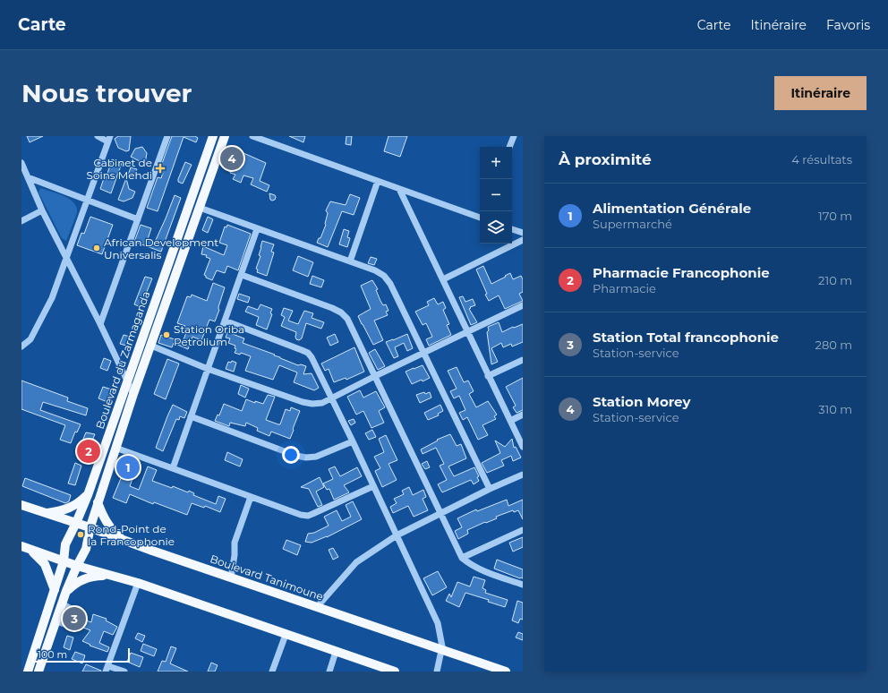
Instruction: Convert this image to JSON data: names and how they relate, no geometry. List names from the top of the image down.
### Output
{
  "streets": {
    "main road": ["Boulevard du Zarmaganda", "Boulevard Tanimoune"]
  },
  "crossings": [
    ["Boulevard du Zarmaganda", "Boulevard Tanimoune"]
  ],
  "places": {
    "health": ["Cabinet de Soins Mehdi"],
    "other": ["African Development Universalis", "Station Oriba Petrolium", "Rond-Point de la Francophonie"]
  },
  "scale_bar": "100 m",
  "page": {
    "header": "Carte",
    "nav": ["Carte", "Itinéraire", "Favoris"],
    "buttons": "Itinéraire",
    "title": "Nous trouver",
    "heading": ["À proximité", "4 résultats"],
    "pins": [
      "4",
      "2",
      "1",
      "3"
    ],
    "map_buttons": ["+", "−"],
    "list": [
      {
        "mark": "1",
        "name": "Alimentation Générale",
        "note": "Supermarché",
        "value": "170 m"
      },
      {
        "mark": "2",
        "name": "Pharmacie Francophonie",
        "note": "Pharmacie",
        "value": "210 m"
      },
      {
        "mark": "3",
        "name": "Station Total francophonie",
        "note": "Station-service",
        "value": "280 m"
      },
      {
        "mark": "4",
        "name": "Station Morey",
        "note": "Station-service",
        "value": "310 m"
      }
    ],
    "scale": "100 m"
  }
}
